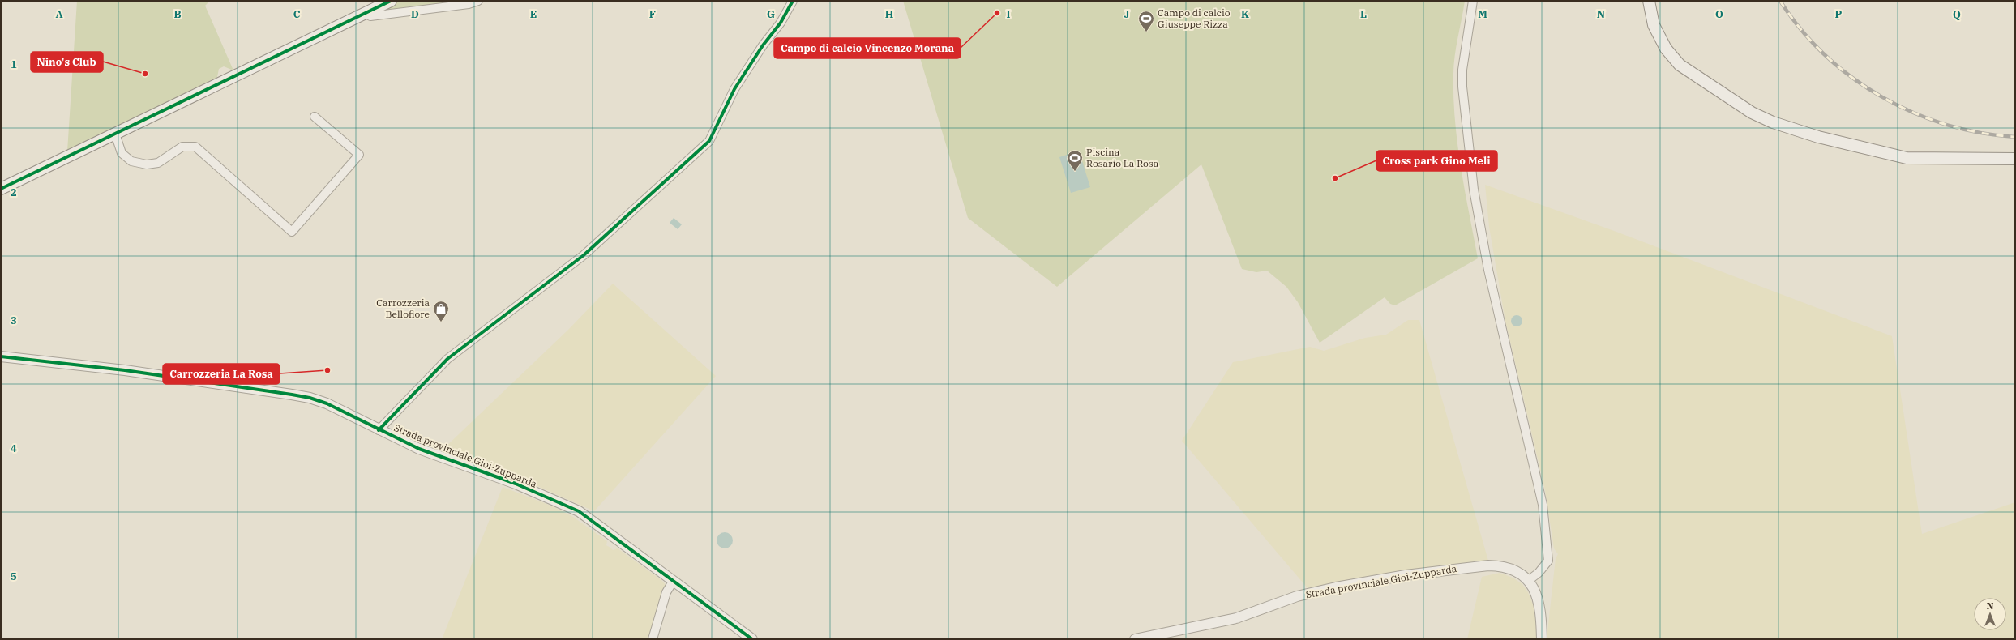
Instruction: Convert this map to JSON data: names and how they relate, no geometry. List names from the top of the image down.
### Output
{
  "streets": {
    "street": ["Strada provinciale Gioi-Zupparda"]
  },
  "places": {
    "other": [
      "Campo di calcio Vincenzo Morana",
      "Nino's Club",
      "Cross park Gino Meli",
      "Carrozzeria La Rosa"
    ],
    "sports": ["Campo di calcio Giuseppe Rizza", "Piscina Rosario La Rosa"],
    "shop": ["Carrozzeria Bellofiore"]
  },
  "north": "top",
  "grid": {
    "columns": [
      "A",
      "B",
      "C",
      "D",
      "E",
      "F",
      "G",
      "H",
      "I",
      "J",
      "K",
      "L",
      "M",
      "N",
      "O",
      "P",
      "Q"
    ],
    "rows": [
      "1",
      "2",
      "3",
      "4",
      "5"
    ]
  }
}
